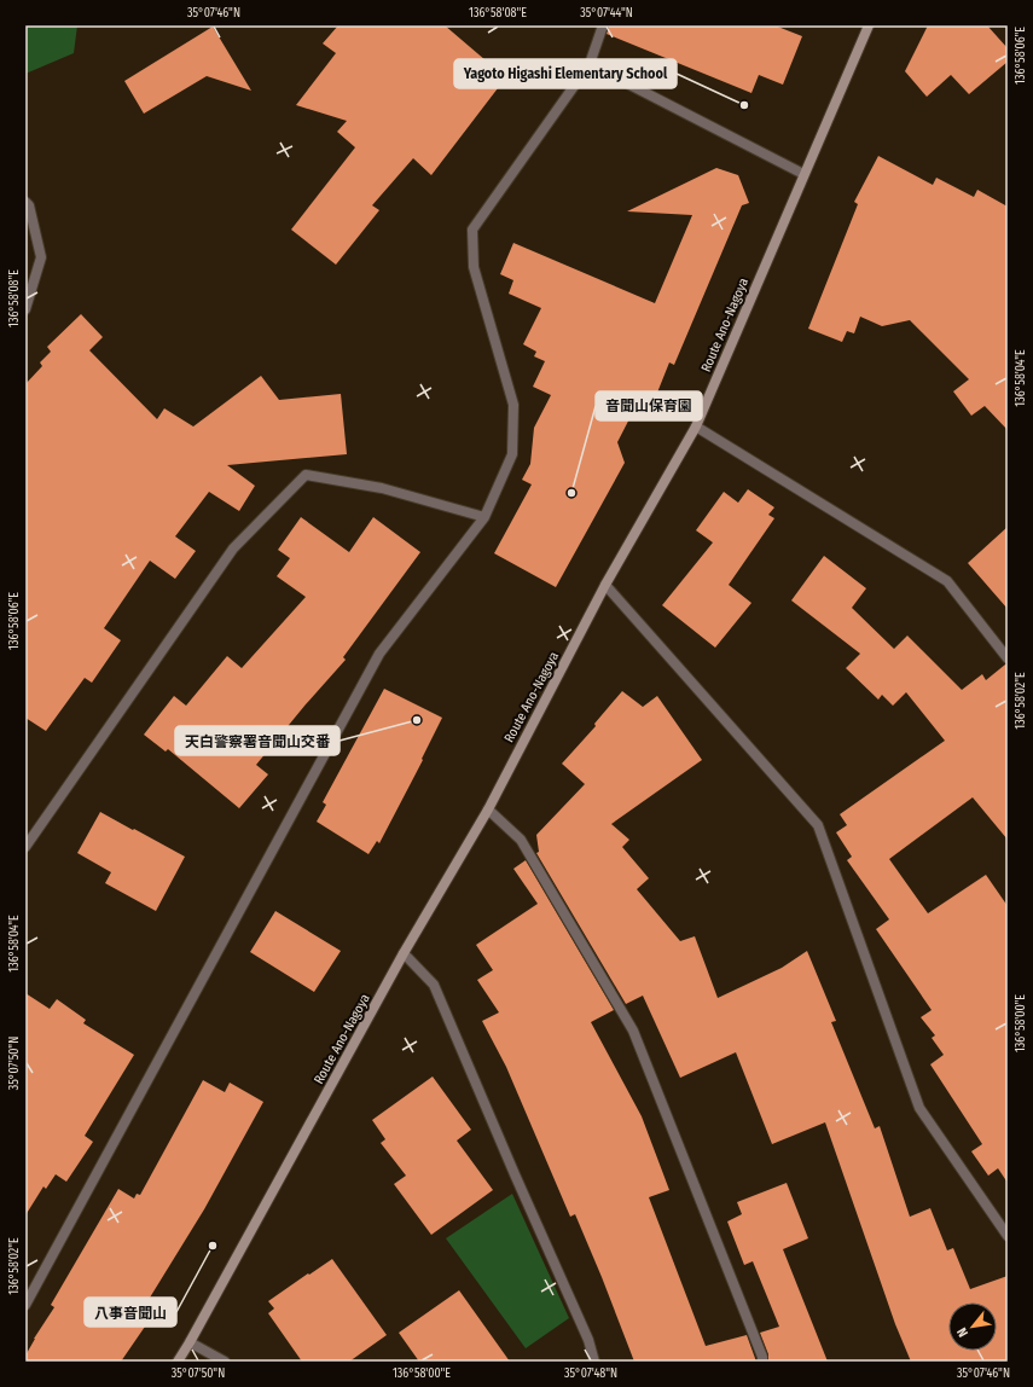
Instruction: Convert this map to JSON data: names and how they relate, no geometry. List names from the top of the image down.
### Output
{
  "streets": {
    "main road": ["Route Ano-Nagoya"]
  },
  "places": [
    "Yagoto Higashi Elementary School",
    "音聞山保育園",
    "天白警察署音聞山交番",
    "八事音聞山"
  ],
  "north": "bottom left",
  "coordinates": [
    "35°07'46\"N",
    "136°58'08\"E",
    "35°07'44\"N",
    "136°58'06\"E",
    "136°58'04\"E",
    "136°58'02\"E",
    "136°58'00\"E",
    "35°07'50\"N",
    "35°07'48\"N"
  ]
}
